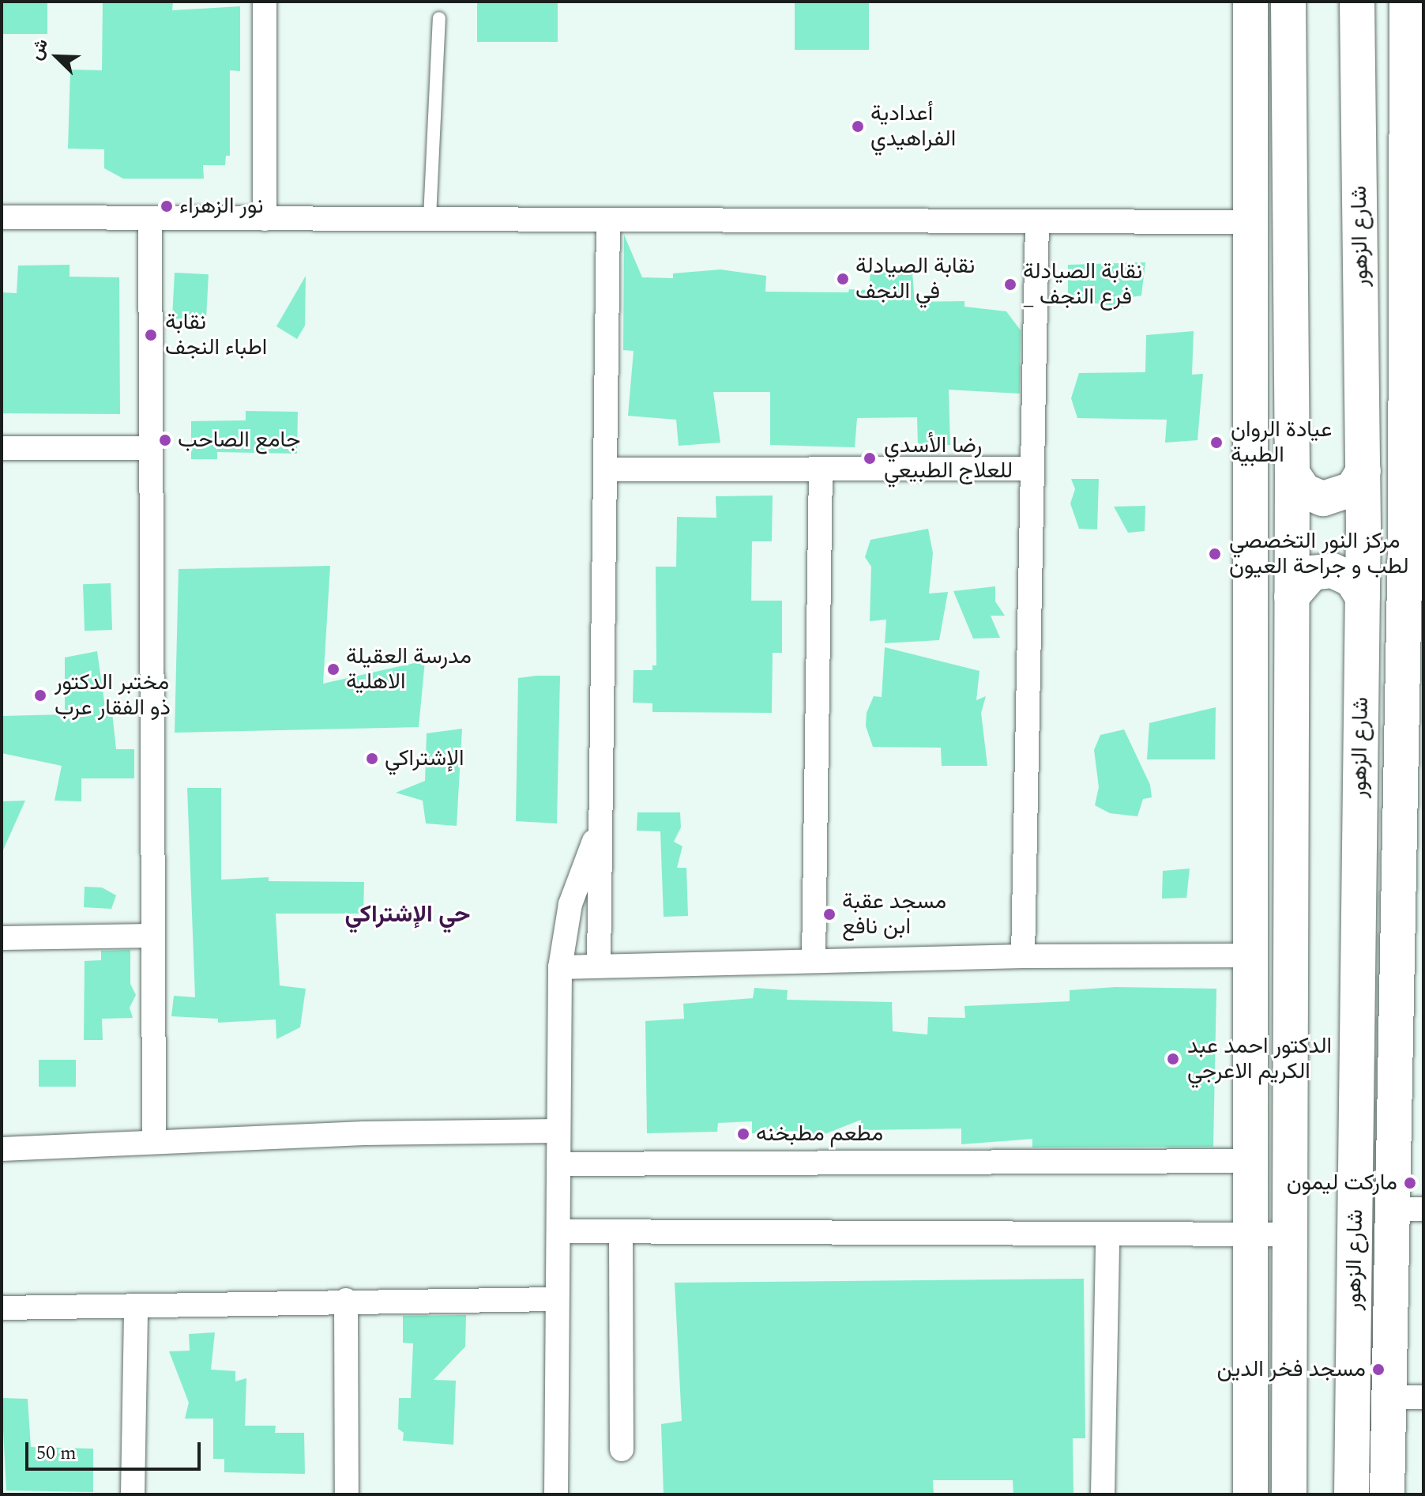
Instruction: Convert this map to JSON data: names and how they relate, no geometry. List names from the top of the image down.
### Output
{
  "streets": {
    "main road": ["شارع الزهور"]
  },
  "districts": ["حي الإشتراكي"],
  "places": [
    "أعدادية الفراهيدي",
    "نور الزهراء",
    "نقابة الصيادلة في النجف",
    "نقابة الصيادلة _ فرع النجف",
    "نقابة اطباء النجف",
    "جامع الصاحب",
    "عيادة الروان الطبية",
    "رضا الأسدي للعلاج الطبيعي",
    "مركز النور التخصصي لطب و جراحة العيون",
    "مدرسة العقيلة الاهلية",
    "مختبر الدكتور ذو الفقار عرب",
    "الإشتراكي",
    "مسجد عقبة ابن نافع",
    "الدكتور احمد عبد الكريم الاعرجي",
    "مطعم مطبخنه",
    "ماركت ليمون",
    "مسجد فخر الدين"
  ],
  "scale_bar": "50 m",
  "north": "top left"
}
